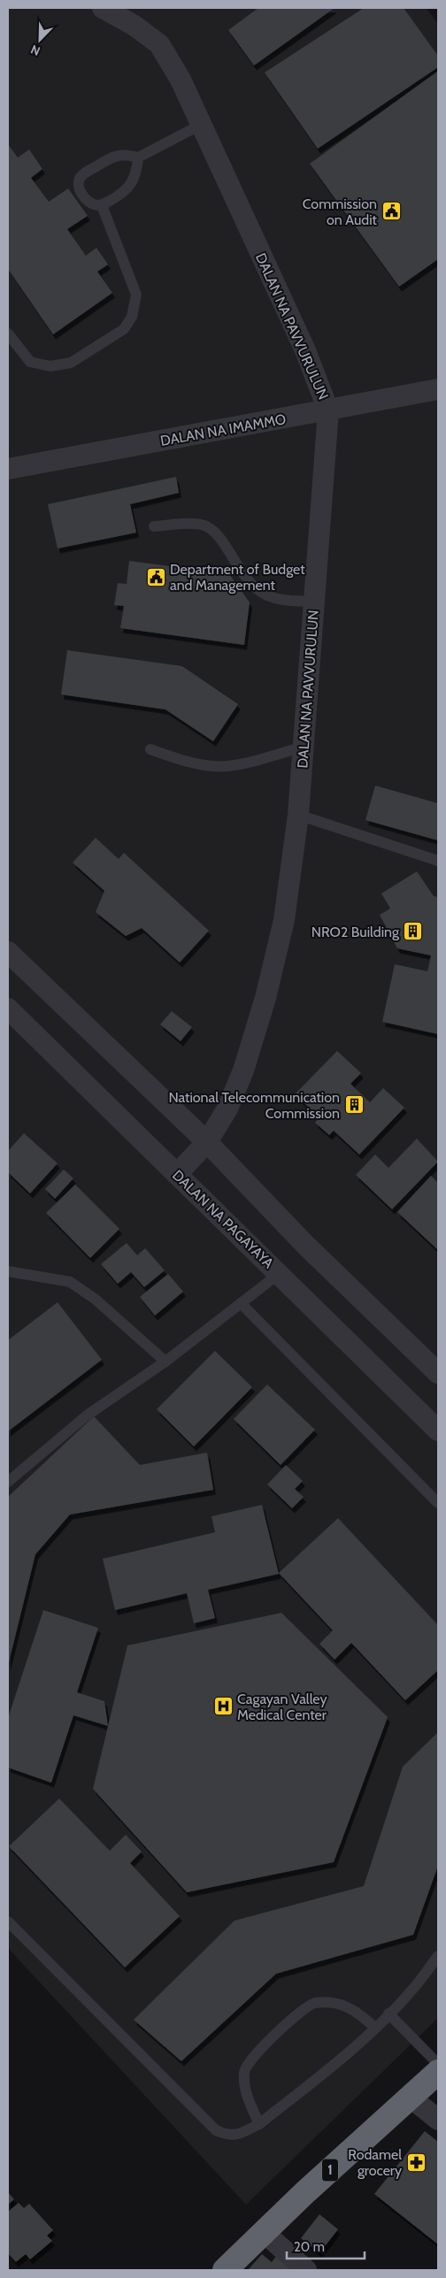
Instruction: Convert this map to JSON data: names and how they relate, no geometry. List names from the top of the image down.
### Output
{
  "streets": {
    "highway": ["1"],
    "street": ["DALAN NA PAVVURULUN", "DALAN NA IMAMMO", "DALAN NA PAGAYAYA"]
  },
  "crossings": [
    ["DALAN NA PAVVURULUN", "DALAN NA IMAMMO"],
    ["DALAN NA PAVVURULUN", "DALAN NA PAGAYAYA"]
  ],
  "places": {
    "public building": ["Commission on Audit", "Department of Budget and Management"],
    "building": ["NRO2 Building", "National Telecommunication Commission"],
    "hospital": ["Cagayan Valley Medical Center"],
    "pharmacy": ["Rodamel grocery"]
  },
  "scale_bar": "20 m",
  "north": "bottom left"
}
